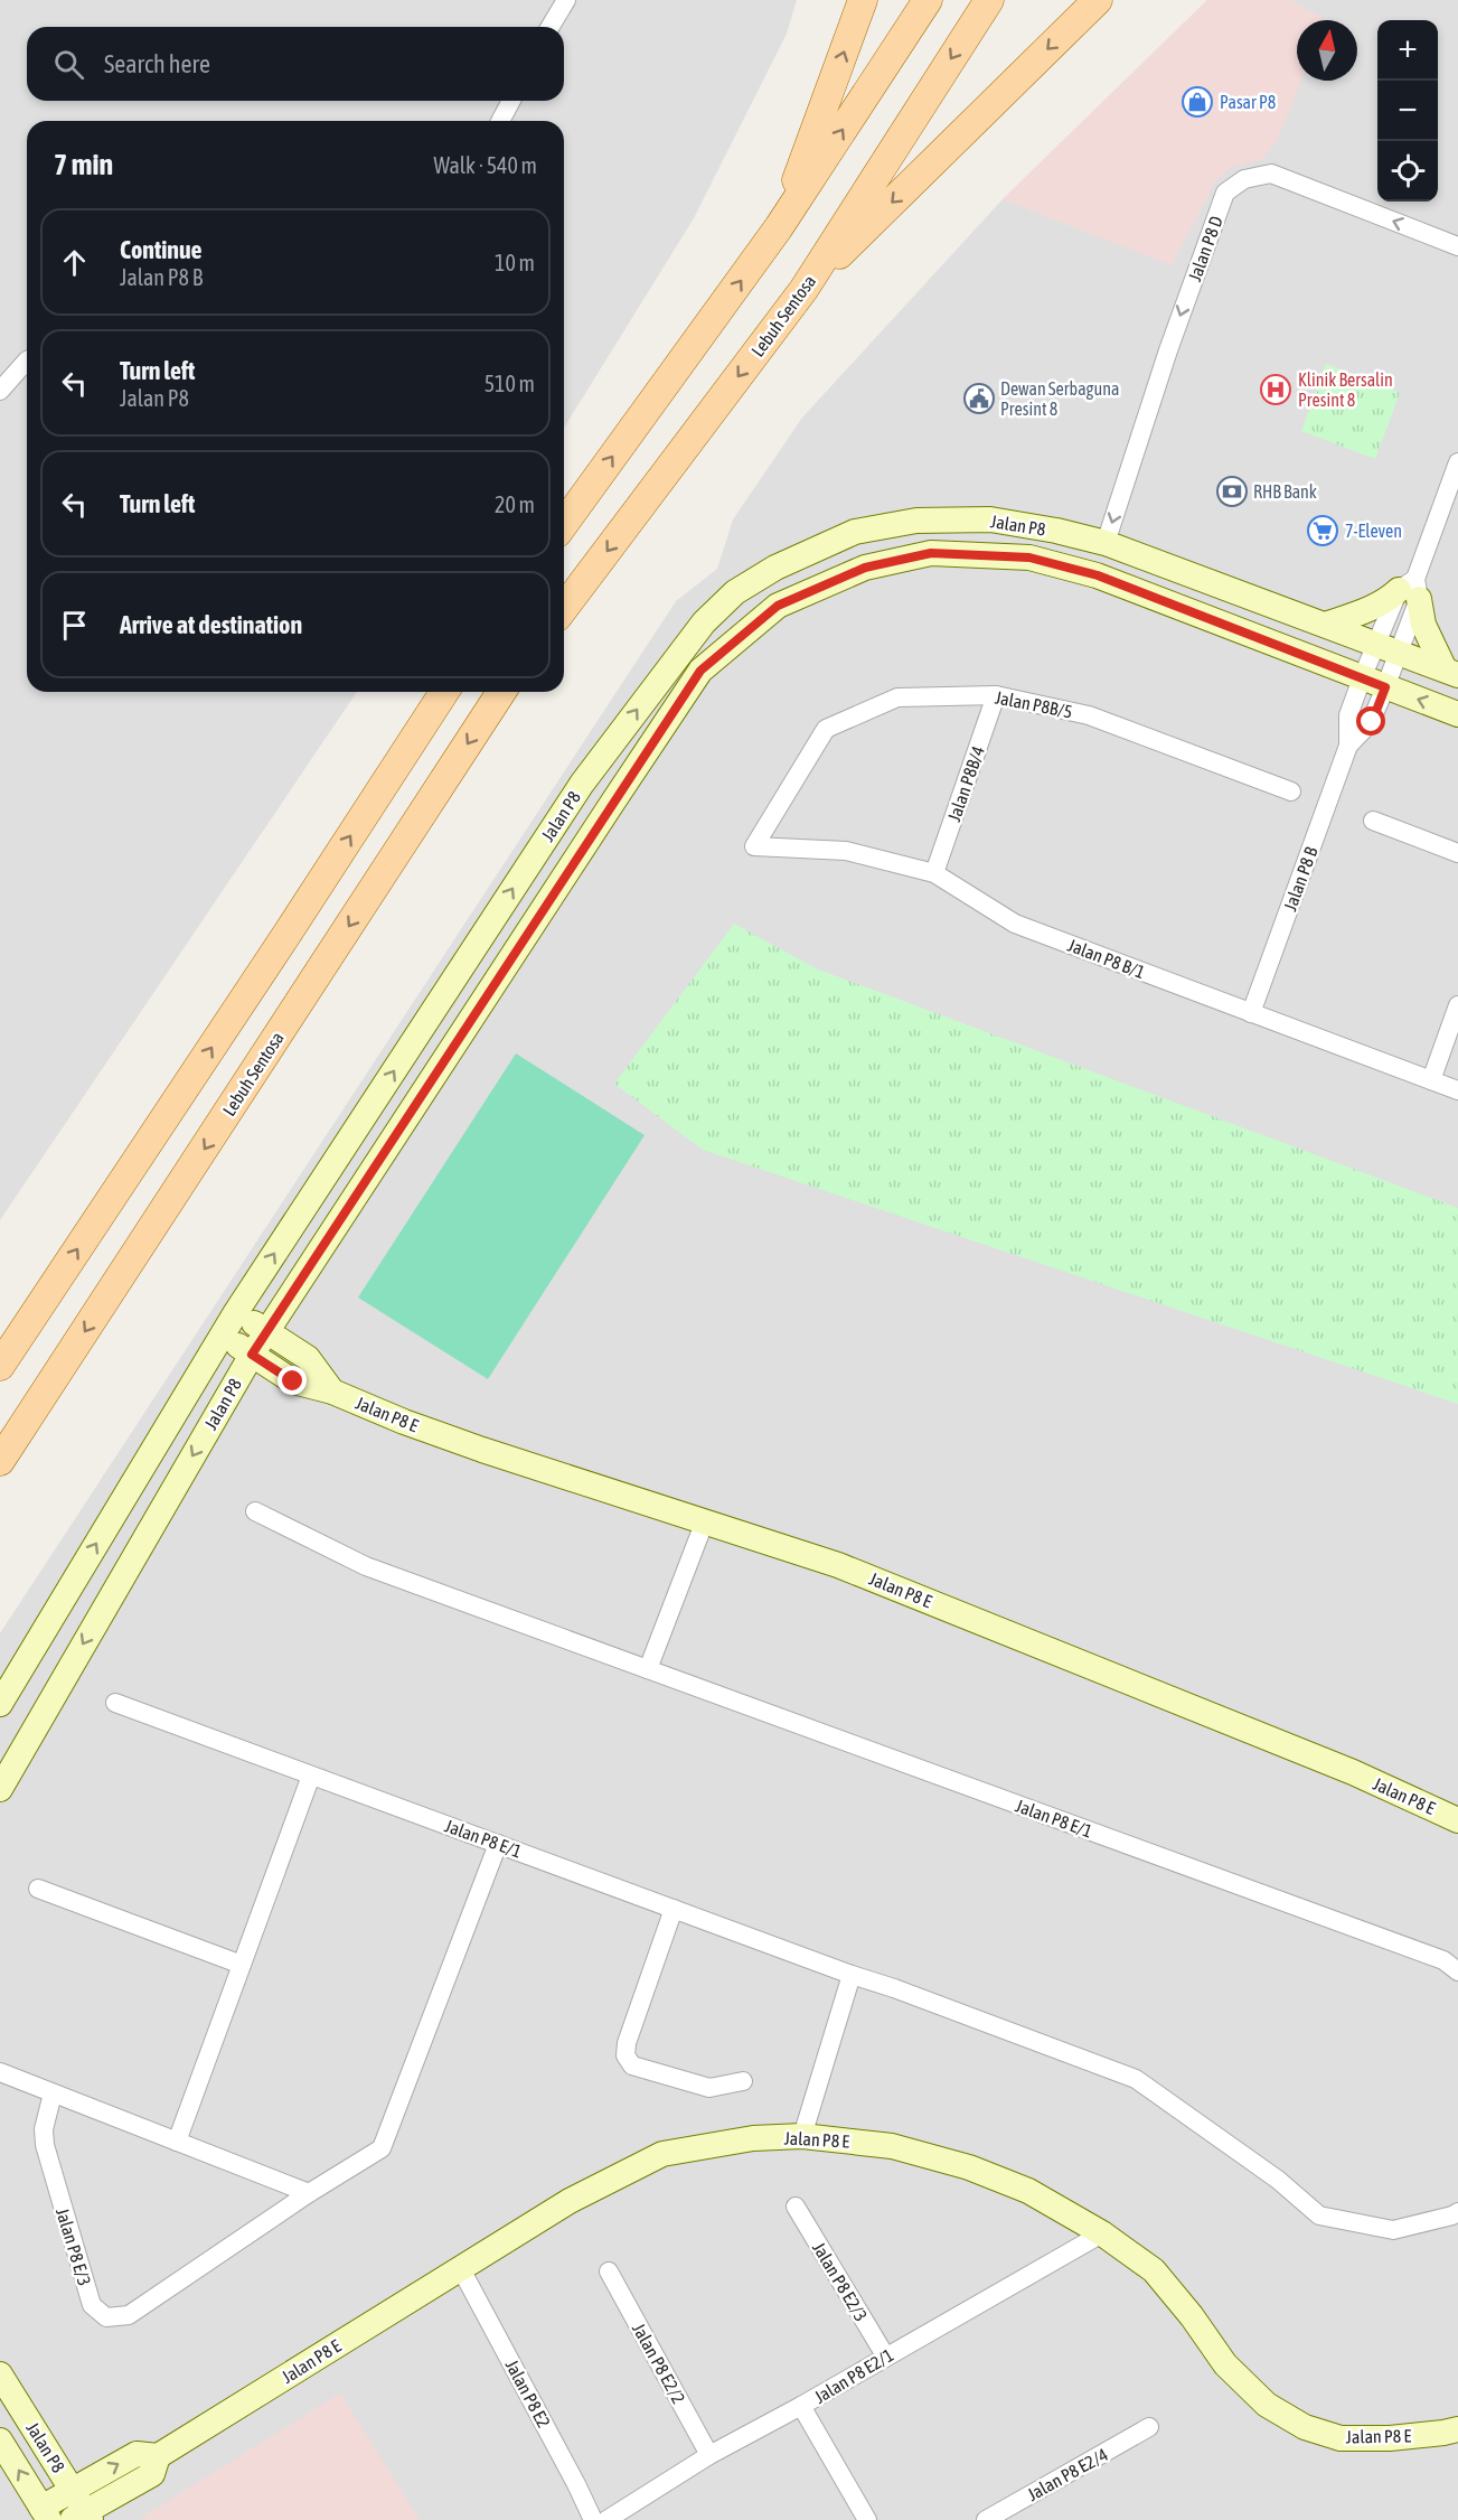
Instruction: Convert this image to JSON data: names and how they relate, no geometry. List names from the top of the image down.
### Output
{
  "streets": {
    "main road": ["Lebuh Sentosa"],
    "street": [
      "Jalan P8 D",
      "Jalan P8",
      "Jalan P8B/5",
      "Jalan P8B/4",
      "Jalan P8 B",
      "Jalan P8 B/1",
      "Jalan P8 E",
      "Jalan P8 E/1",
      "Jalan P8 E/3",
      "Jalan P8 E2/3",
      "Jalan P8 E2/2",
      "Jalan P8 E2/1",
      "Jalan P8 E2",
      "Jalan P8 E2/4"
    ]
  },
  "crossings": [
    ["Jalan P8 D", "Jalan P8"],
    ["Jalan P8", "Jalan P8 B"],
    ["Jalan P8", "Jalan P8 E"],
    ["Jalan P8B/5", "Jalan P8B/4"],
    ["Jalan P8B/5", "Jalan P8 B/1"],
    ["Jalan P8B/4", "Jalan P8 B/1"],
    ["Jalan P8 B", "Jalan P8 B/1"],
    ["Jalan P8 E", "Jalan P8 E2/1"],
    ["Jalan P8 E", "Jalan P8 E2"],
    ["Jalan P8 E/1", "Jalan P8 E/3"],
    ["Jalan P8 E2/3", "Jalan P8 E2/1"],
    ["Jalan P8 E2/2", "Jalan P8 E2/1"]
  ],
  "places": {
    "shop": ["Pasar P8"],
    "hospital": ["Klinik Bersalin Presint 8"],
    "public building": ["Dewan Serbaguna Presint 8"],
    "bank": ["RHB Bank"],
    "supermarket": ["7-Eleven"]
  },
  "north": "top",
  "page": {
    "map_buttons": ["+", "−"],
    "search": "Search here",
    "heading": ["7 min", "Walk · 540 m"],
    "list": [
      ["Continue", "Jalan P8 B", "10 m"],
      ["Turn left", "Jalan P8", "510 m"],
      ["Turn left", "20 m"],
      "Arrive at destination"
    ]
  }
}
